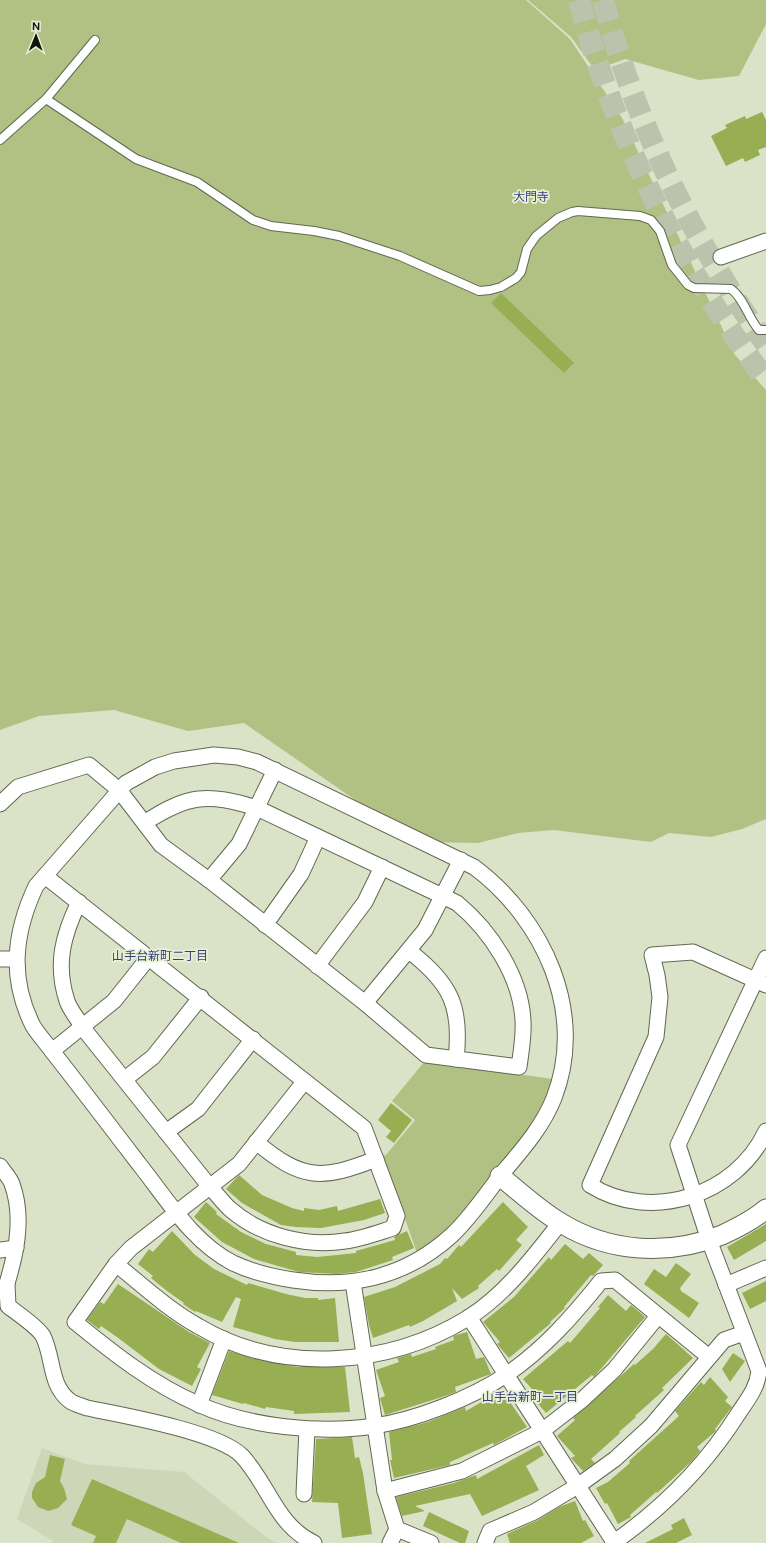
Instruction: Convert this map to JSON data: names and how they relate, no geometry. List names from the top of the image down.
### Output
{
  "districts": ["大門寺", "山手台新町二丁目", "山手台新町一丁目"],
  "north": "top"
}
